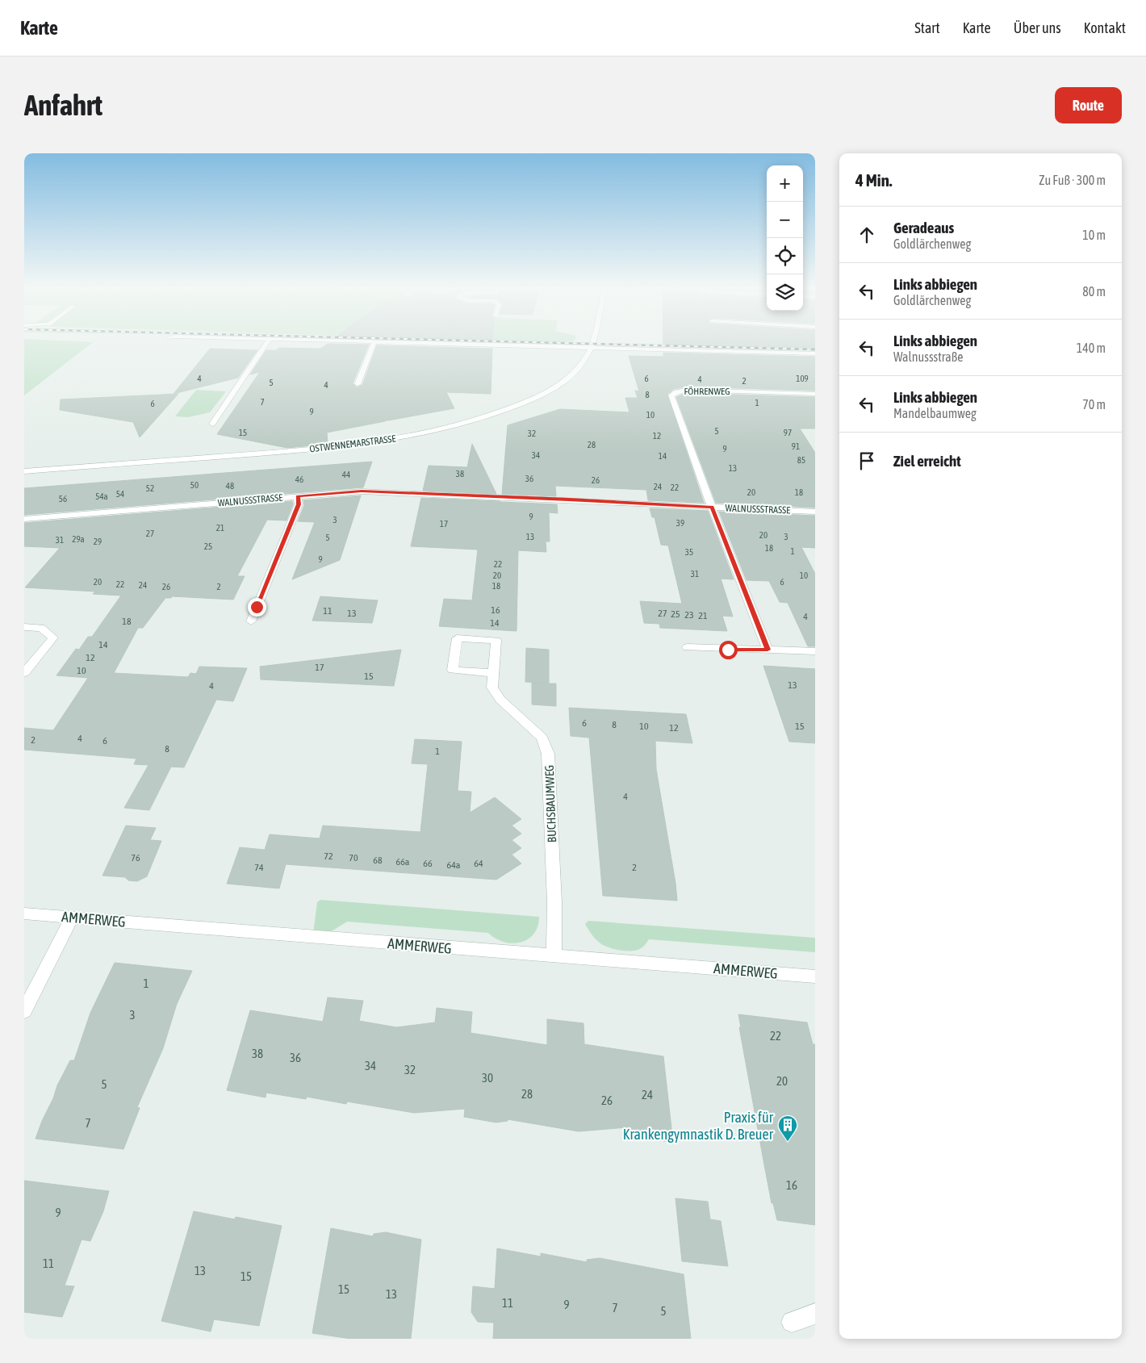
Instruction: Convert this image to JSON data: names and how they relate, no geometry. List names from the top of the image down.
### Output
{
  "streets": {
    "street": [
      "FÖHRENWEG",
      "OSTWENNEMARSTRASSE",
      "WALNUSSSTRASSE",
      "BUCHSBAUMWEG",
      "AMMERWEG"
    ]
  },
  "crossings": [
    ["FÖHRENWEG", "WALNUSSSTRASSE"],
    ["BUCHSBAUMWEG", "AMMERWEG"]
  ],
  "places": {
    "building": ["Praxis für Krankengymnastik D. Breuer"]
  },
  "house_numbers": [
    "4",
    "6",
    "109",
    "4",
    "2",
    "5",
    "4",
    "8",
    "7",
    "1",
    "6",
    "9",
    "10",
    "5",
    "15",
    "97",
    "32",
    "12",
    "28",
    "91",
    "9",
    "34",
    "14",
    "85",
    "13",
    "38",
    "44",
    "36",
    "46",
    "26",
    "50",
    "48",
    "24",
    "22",
    "52",
    "20",
    "18",
    "54",
    "54a",
    "56",
    "9",
    "3",
    "39",
    "17",
    "21",
    "27",
    "20",
    "13",
    "3",
    "5",
    "29a",
    "31",
    "29",
    "25",
    "18",
    "1",
    "35",
    "9",
    "22",
    "31",
    "20",
    "10",
    "20",
    "6",
    "22",
    "24",
    "18",
    "26",
    "2",
    "16",
    "11",
    "13",
    "27",
    "25",
    "23",
    "21",
    "4",
    "18",
    "14",
    "14",
    "12",
    "17",
    "10",
    "15",
    "13",
    "4",
    "6",
    "8",
    "10",
    "15",
    "12",
    "4",
    "2",
    "6",
    "8",
    "1",
    "4",
    "72",
    "76",
    "70",
    "68",
    "66a",
    "66",
    "64",
    "64a",
    "74",
    "2",
    "1",
    "3",
    "22",
    "38",
    "36",
    "34",
    "32",
    "30",
    "20",
    "5",
    "28",
    "24",
    "26",
    "7",
    "16",
    "9",
    "11",
    "13",
    "15",
    "15",
    "13",
    "11",
    "9",
    "7",
    "5"
  ],
  "page": {
    "header": "Karte",
    "nav": [
      "Start",
      "Karte",
      "Über uns",
      "Kontakt"
    ],
    "buttons": "Route",
    "title": "Anfahrt",
    "heading": ["4 Min.", "Zu Fuß · 300 m"],
    "map_buttons": ["+", "−"],
    "list": [
      ["Geradeaus", "Goldlärchenweg", "10 m"],
      ["Links abbiegen", "Goldlärchenweg", "80 m"],
      ["Links abbiegen", "Walnussstraße", "140 m"],
      ["Links abbiegen", "Mandelbaumweg", "70 m"],
      "Ziel erreicht"
    ]
  }
}
